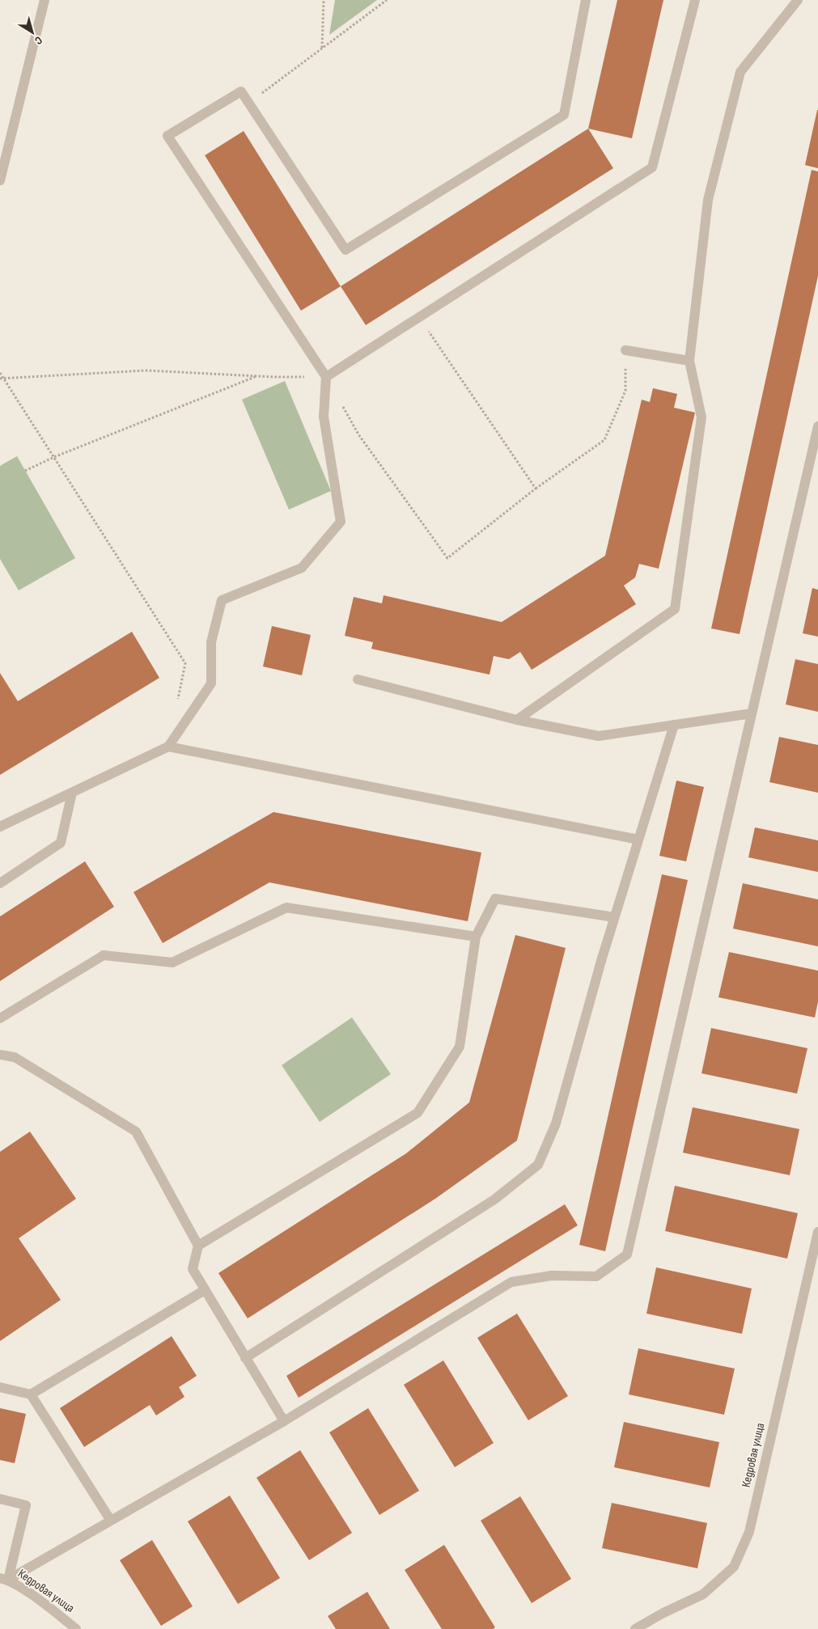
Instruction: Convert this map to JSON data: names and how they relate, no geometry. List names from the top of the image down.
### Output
{
  "streets": {
    "street": ["Кедровая улица"]
  },
  "north": "bottom right"
}
